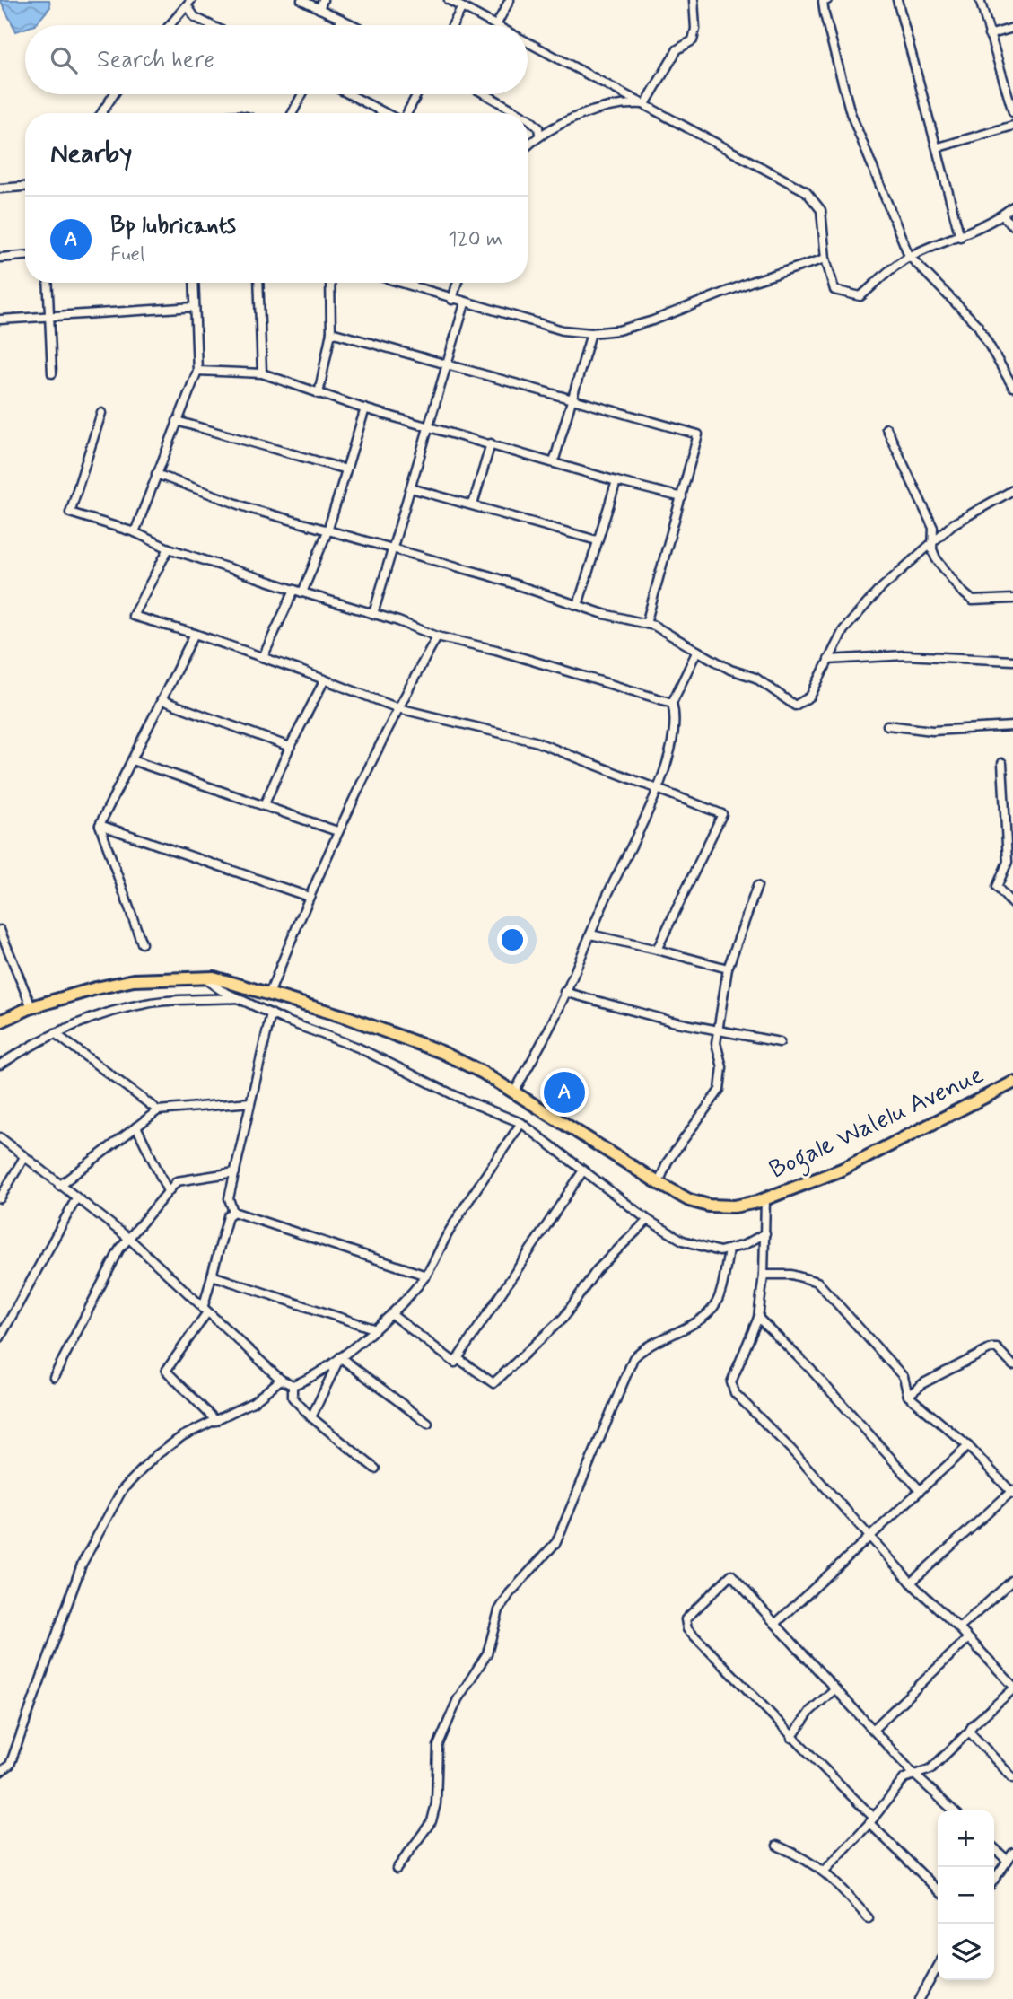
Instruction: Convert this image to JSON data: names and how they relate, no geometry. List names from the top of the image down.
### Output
{
  "streets": {
    "highway": ["Bogale Walelu Avenue"]
  },
  "page": {
    "search": "Search here",
    "heading": "Nearby",
    "list": [
      {
        "mark": "A",
        "name": "Bp lubricants",
        "note": "Fuel",
        "value": "120 m"
      }
    ],
    "pins": "A",
    "map_buttons": ["+", "−"]
  }
}
